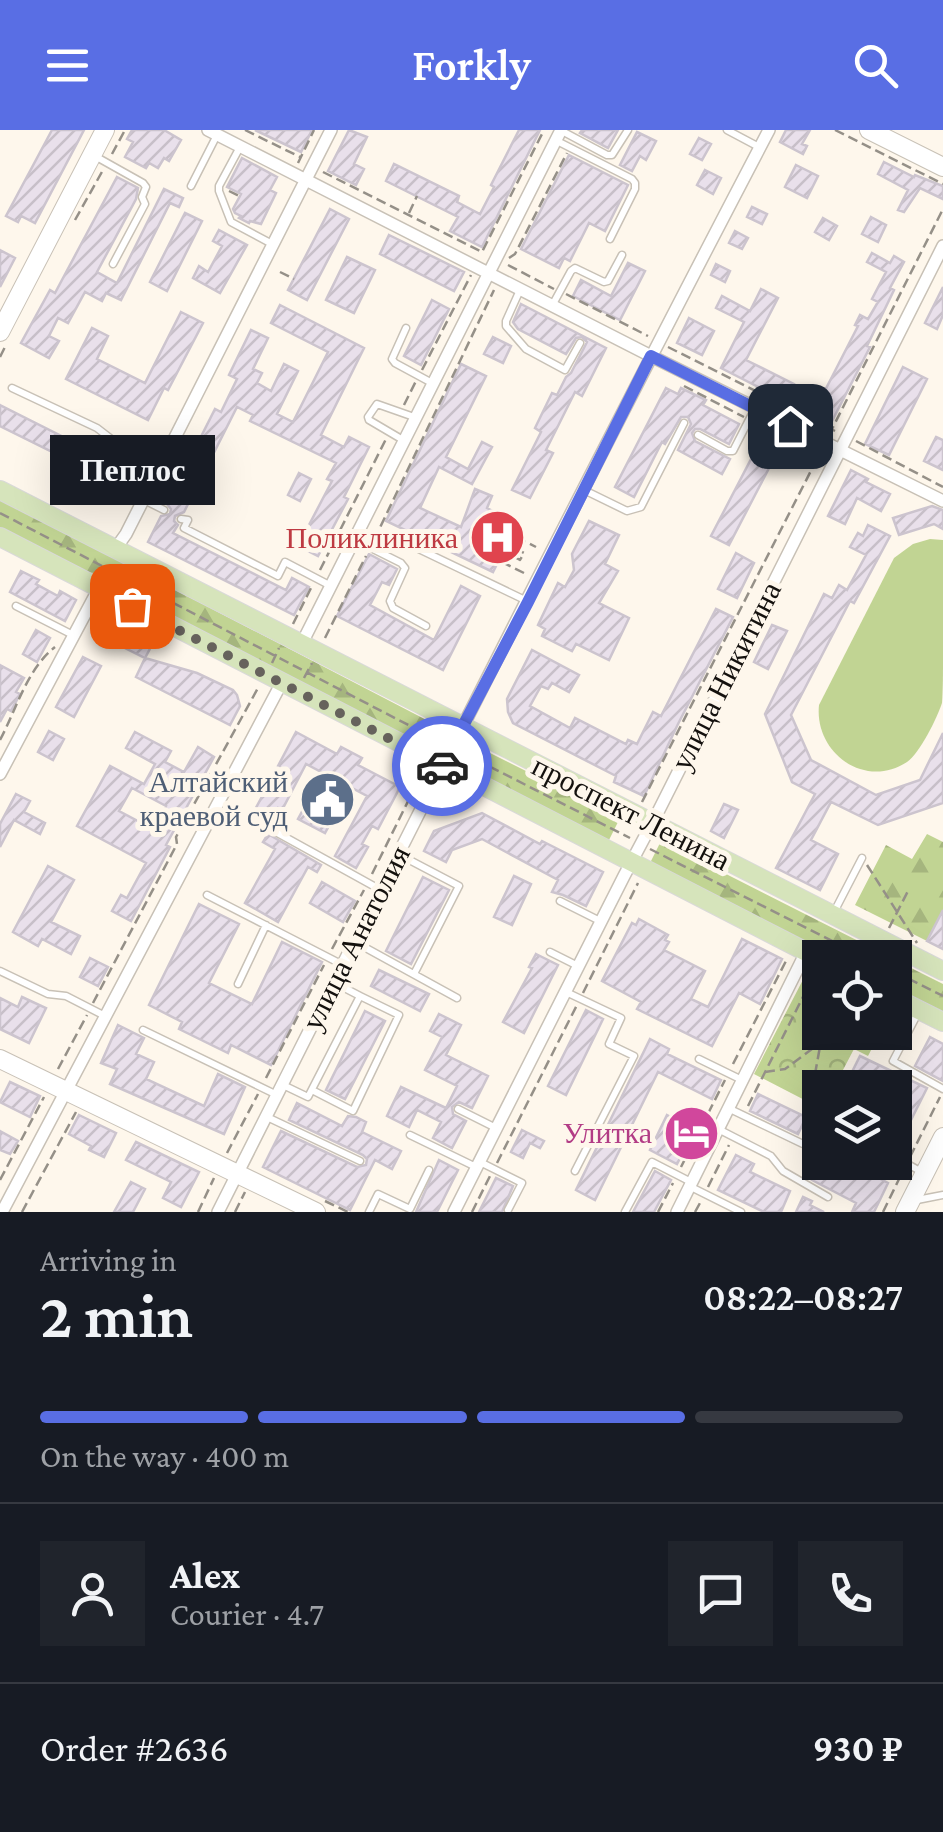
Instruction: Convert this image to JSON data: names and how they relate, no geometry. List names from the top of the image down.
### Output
{
  "streets": {
    "main road": ["проспект Ленина"],
    "street": ["улица Никитина", "улица Анатолия"]
  },
  "crossings": [
    ["улица Никитина", "проспект Ленина"],
    ["проспект Ленина", "улица Анатолия"]
  ],
  "places": {
    "hospital": ["Поликлиника"],
    "other": ["Пеплос"],
    "public building": ["Алтайский краевой суд"],
    "hotel": ["Улитка"]
  },
  "page": {
    "header": "Forkly",
    "bubble": "Пеплос",
    "heading": ["2 min", "Arriving in", "08:22–08:27"],
    "panel": [
      "Alex",
      "Courier · 4.7",
      "Order #2636",
      "930 ₽"
    ],
    "bar": "On the way · 400 m"
  }
}
